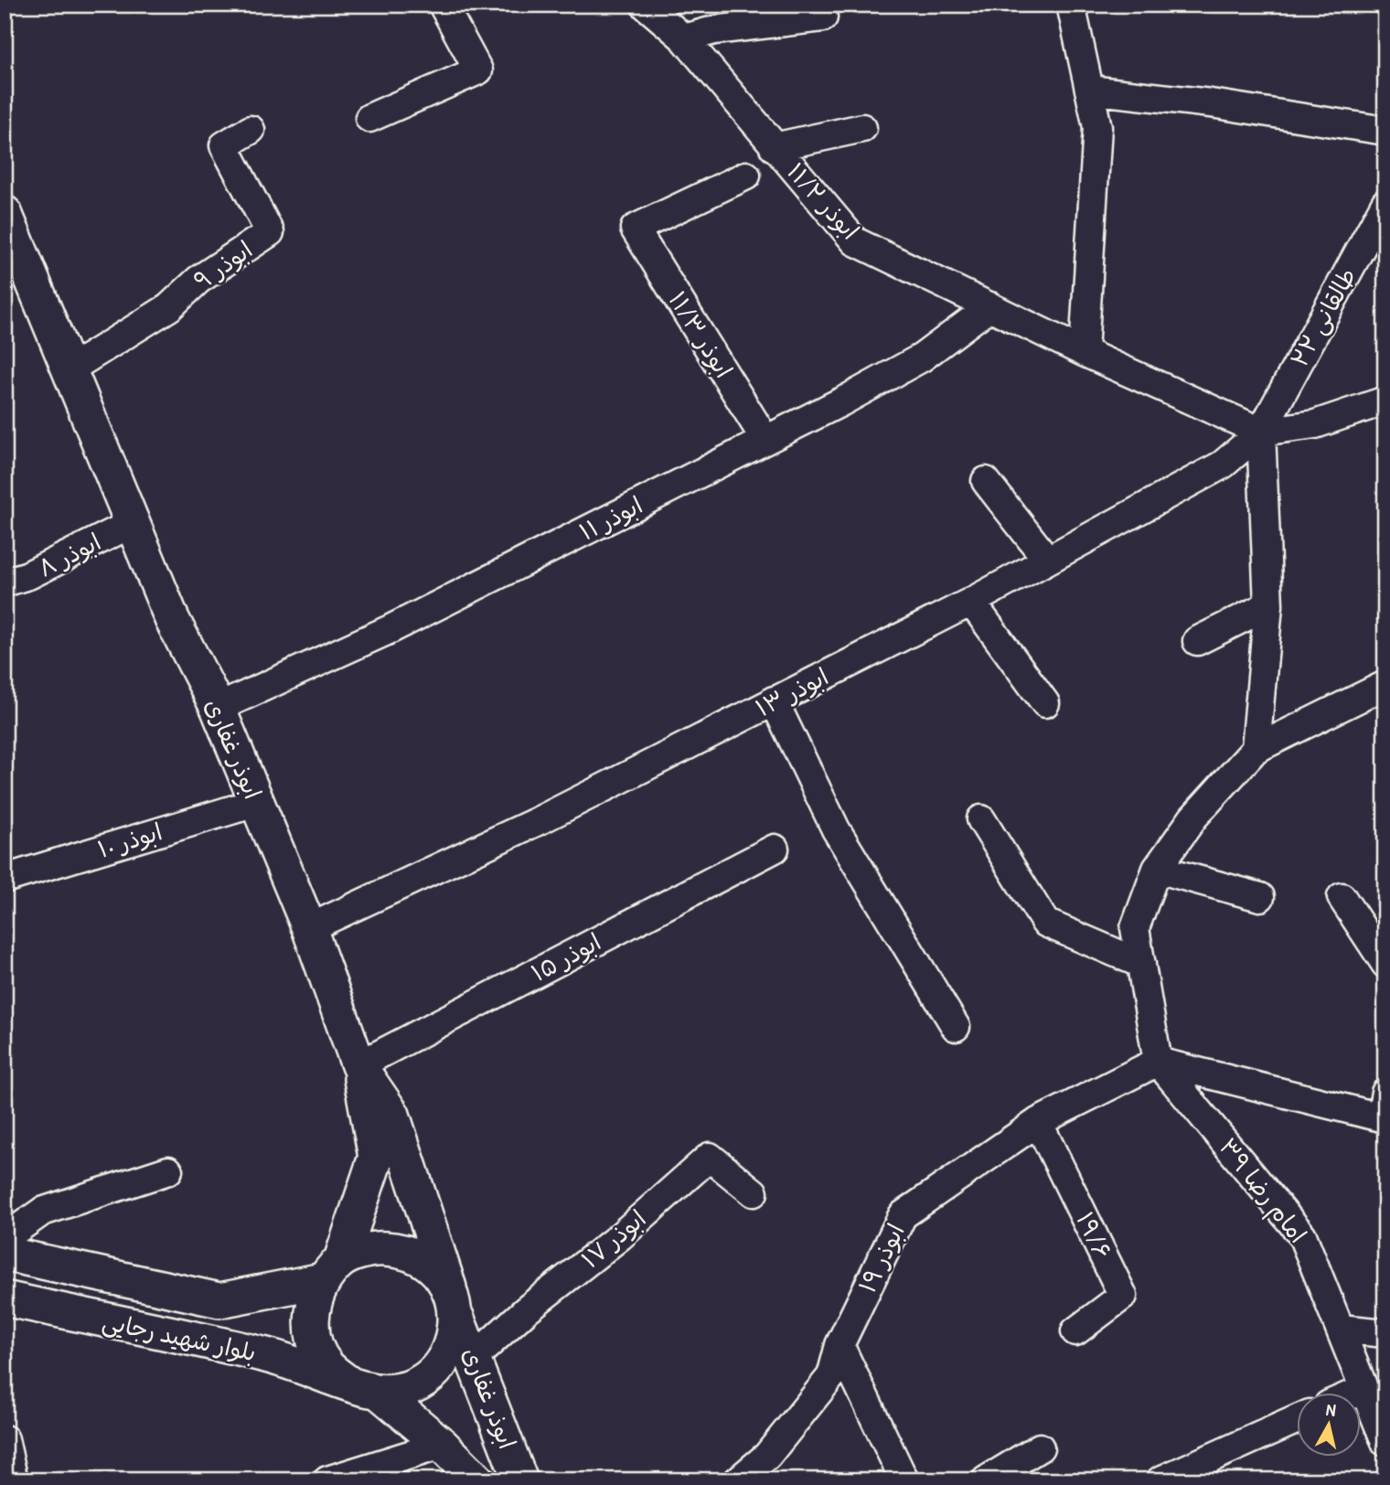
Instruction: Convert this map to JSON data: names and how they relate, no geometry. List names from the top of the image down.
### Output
{
  "streets": {
    "main road": ["ابوذر غفاری", "بلوار شهید رجایی"],
    "street": [
      "ابوذر ۱۱/۲",
      "ابوذر ۹",
      "طالقانی ۲۲",
      "ابوذر ۱۱/۳",
      "ابوذر ۱۱",
      "ابوذر ۸",
      "ابوذر ۱۳",
      "ابوذر ۱۰",
      "ابوذر ۱۵",
      "امام رضا ۳۹",
      "۱۹/۶",
      "ابوذر ۱۷",
      "ابوذر ۱۹"
    ]
  },
  "crossings": [
    ["ابوذر ۱۱/۲", "طالقانی ۲۲"],
    ["ابوذر ۱۱/۲", "ابوذر ۱۱"],
    ["ابوذر ۱۱/۲", "ابوذر ۱۳"],
    ["ابوذر ۹", "ابوذر غفاری"],
    ["طالقانی ۲۲", "ابوذر ۱۳"],
    ["ابوذر ۱۱/۳", "ابوذر ۱۱"],
    ["ابوذر ۱۱", "ابوذر غفاری"],
    ["ابوذر ۸", "ابوذر غفاری"],
    ["ابوذر ۱۳", "ابوذر غفاری"],
    ["ابوذر غفاری", "ابوذر ۱۰"],
    ["ابوذر غفاری", "ابوذر ۱۵"],
    ["ابوذر غفاری", "ابوذر ۱۷"],
    ["ابوذر غفاری", "بلوار شهید رجایی"],
    ["امام رضا ۳۹", "ابوذر ۱۹"],
    ["۱۹/۶", "ابوذر ۱۹"]
  ],
  "north": "top"
}
